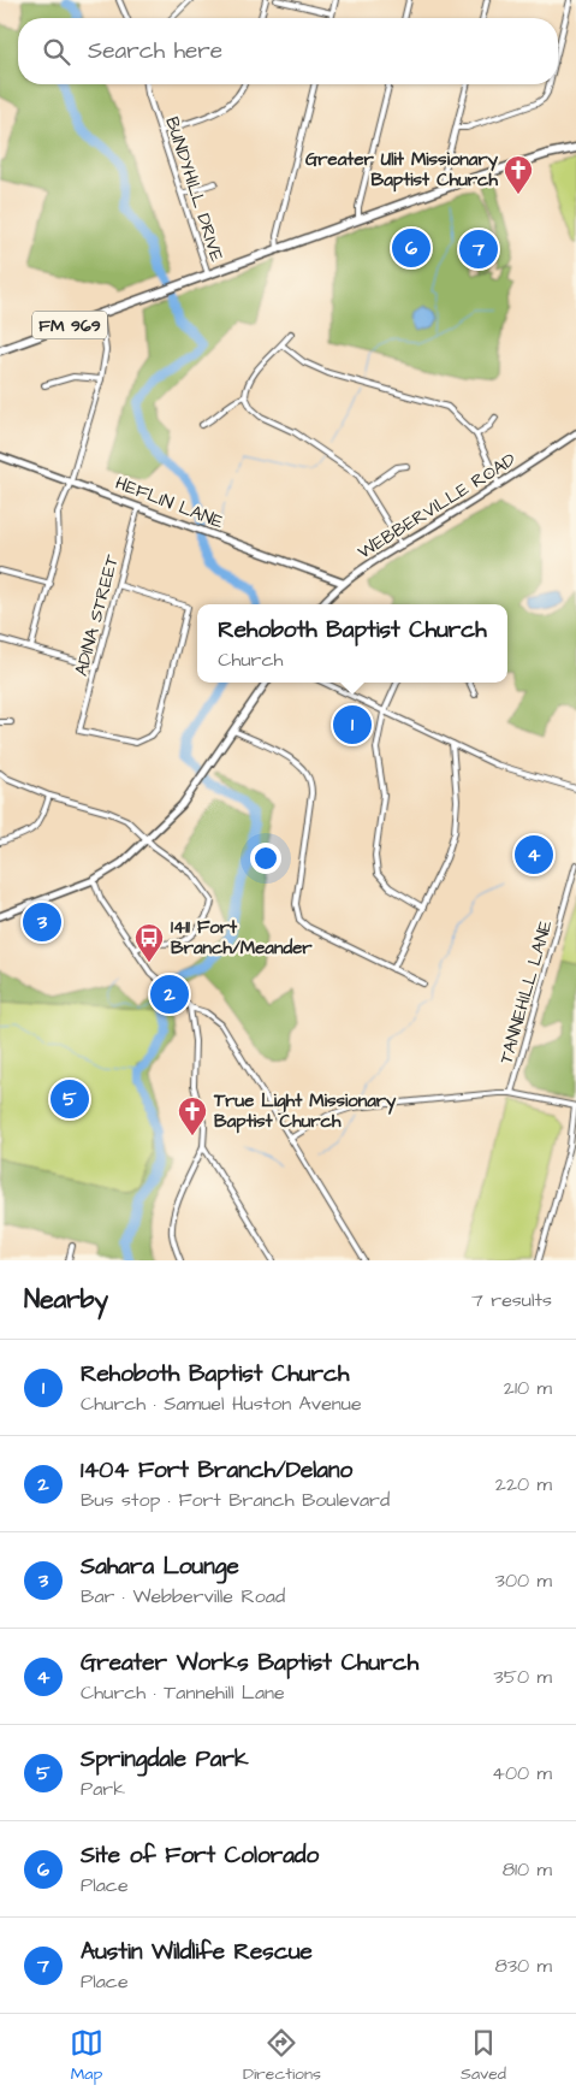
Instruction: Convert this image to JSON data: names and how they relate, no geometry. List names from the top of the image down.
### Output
{
  "streets": {
    "main road": ["FM 969"],
    "street": [
      "BUNDYHILL DRIVE",
      "HEFLIN LANE",
      "WEBBERVILLE ROAD",
      "ADINA STREET",
      "TANNEHILL LANE"
    ]
  },
  "crossings": [
    ["BUNDYHILL DRIVE", "FM 969"],
    ["HEFLIN LANE", "WEBBERVILLE ROAD"],
    ["HEFLIN LANE", "ADINA STREET"]
  ],
  "places": {
    "church": ["Greater Ulit Missionary Baptist Church", "True Light Missionary Baptist Church"],
    "bus stop": ["1411 Fort Branch/Meander"]
  },
  "page": {
    "search": "Search here",
    "pins": [
      "6",
      "7",
      "1",
      "4",
      "3",
      "2",
      "5"
    ],
    "popup": ["Rehoboth Baptist Church", "Church"],
    "heading": ["Nearby", "7 results"],
    "list": [
      {
        "mark": "1",
        "name": "Rehoboth Baptist Church",
        "note": "Church · Samuel Huston Avenue",
        "value": "210 m"
      },
      {
        "mark": "2",
        "name": "1404 Fort Branch/Delano",
        "note": "Bus stop · Fort Branch Boulevard",
        "value": "220 m"
      },
      {
        "mark": "3",
        "name": "Sahara Lounge",
        "note": "Bar · Webberville Road",
        "value": "300 m"
      },
      {
        "mark": "4",
        "name": "Greater Works Baptist Church",
        "note": "Church · Tannehill Lane",
        "value": "350 m"
      },
      {
        "mark": "5",
        "name": "Springdale Park",
        "note": "Park",
        "value": "400 m"
      },
      {
        "mark": "6",
        "name": "Site of Fort Colorado",
        "note": "Place",
        "value": "810 m"
      },
      {
        "mark": "7",
        "name": "Austin Wildlife Rescue",
        "note": "Place",
        "value": "830 m"
      }
    ],
    "nav": ["Map", "Directions", "Saved"]
  }
}
